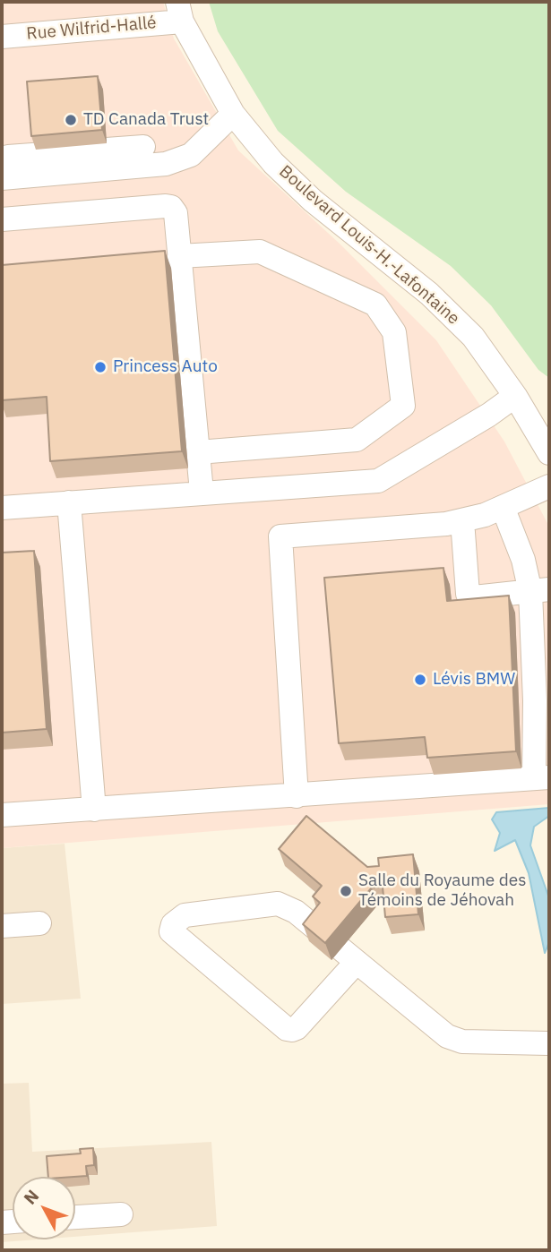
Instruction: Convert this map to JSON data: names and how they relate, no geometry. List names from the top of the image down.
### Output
{
  "streets": {
    "street": ["Rue Wilfrid-Hallé", "Boulevard Louis-H.-Lafontaine"]
  },
  "crossings": [
    ["Rue Wilfrid-Hallé", "Boulevard Louis-H.-Lafontaine"]
  ],
  "places": [
    "TD Canada Trust",
    "Princess Auto",
    "Lévis BMW",
    "Salle du Royaume des Témoins de Jéhovah"
  ],
  "north": "top left"
}
